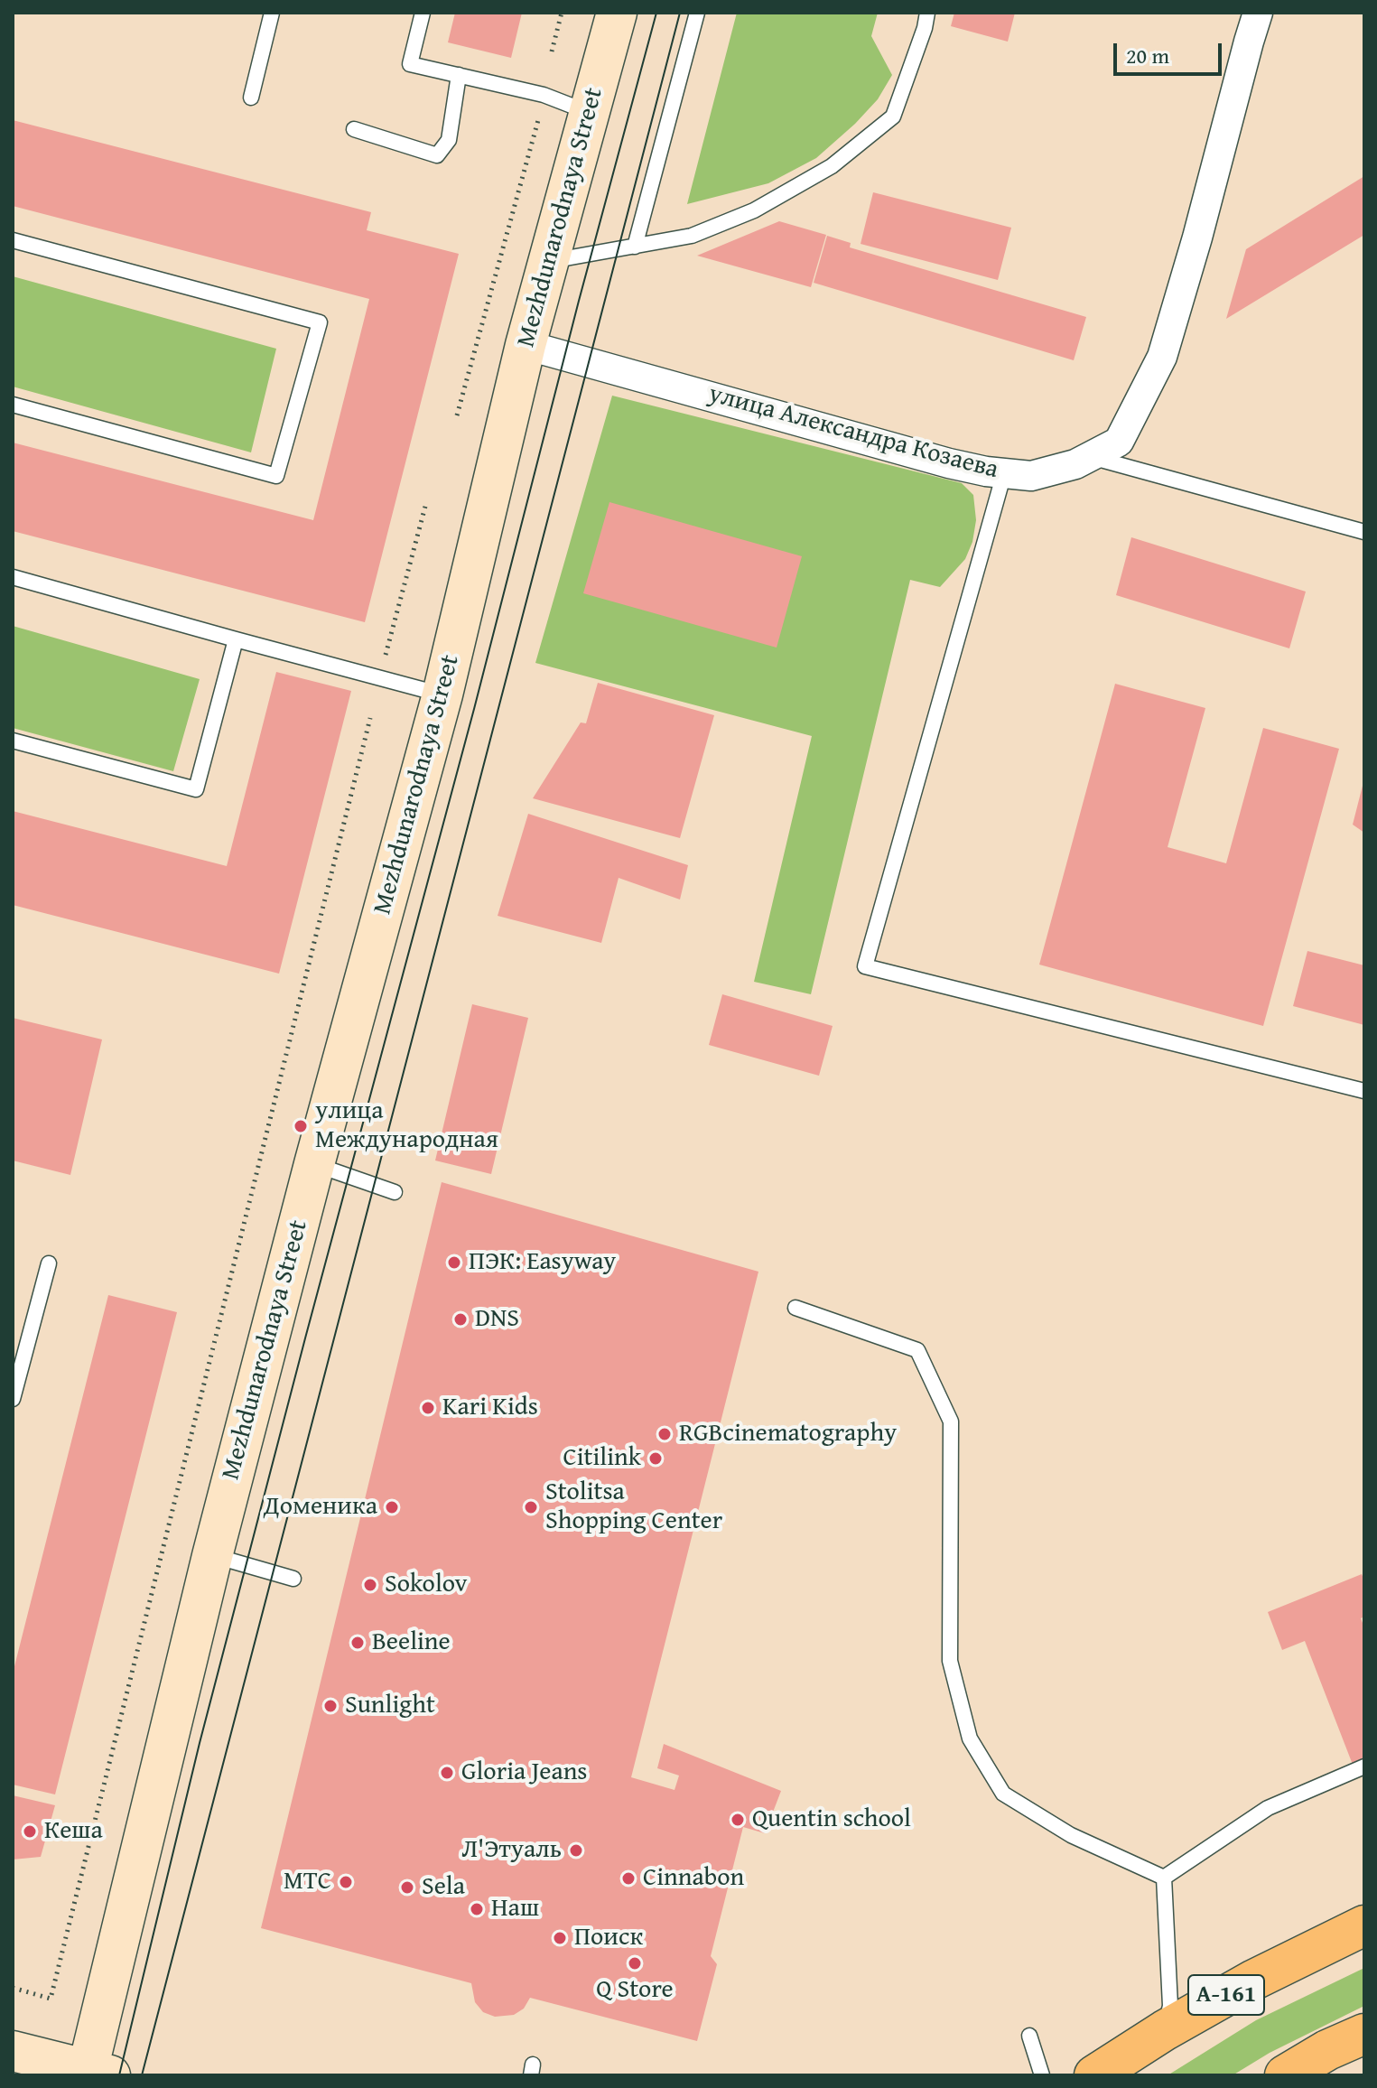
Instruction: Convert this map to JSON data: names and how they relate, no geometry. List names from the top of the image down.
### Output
{
  "streets": {
    "highway": ["А-161"],
    "street": ["Mezhdunarodnaya Street", "улица Александра Козаева"]
  },
  "crossings": [
    ["Mezhdunarodnaya Street", "улица Александра Козаева"]
  ],
  "places": [
    "улица Международная",
    "ПЭК: Easyway",
    "DNS",
    "Kari Kids",
    "RGBcinematography",
    "Citilink",
    "Доменика",
    "Stolitsa Shopping Center",
    "Sokolov",
    "Beeline",
    "Sunlight",
    "Gloria Jeans",
    "Quentin school",
    "Кеша",
    "Л'Этуаль",
    "Cinnabon",
    "МТС",
    "Sela",
    "Наш",
    "Поиск",
    "Q Store"
  ],
  "scale_bar": "20 m"
}
